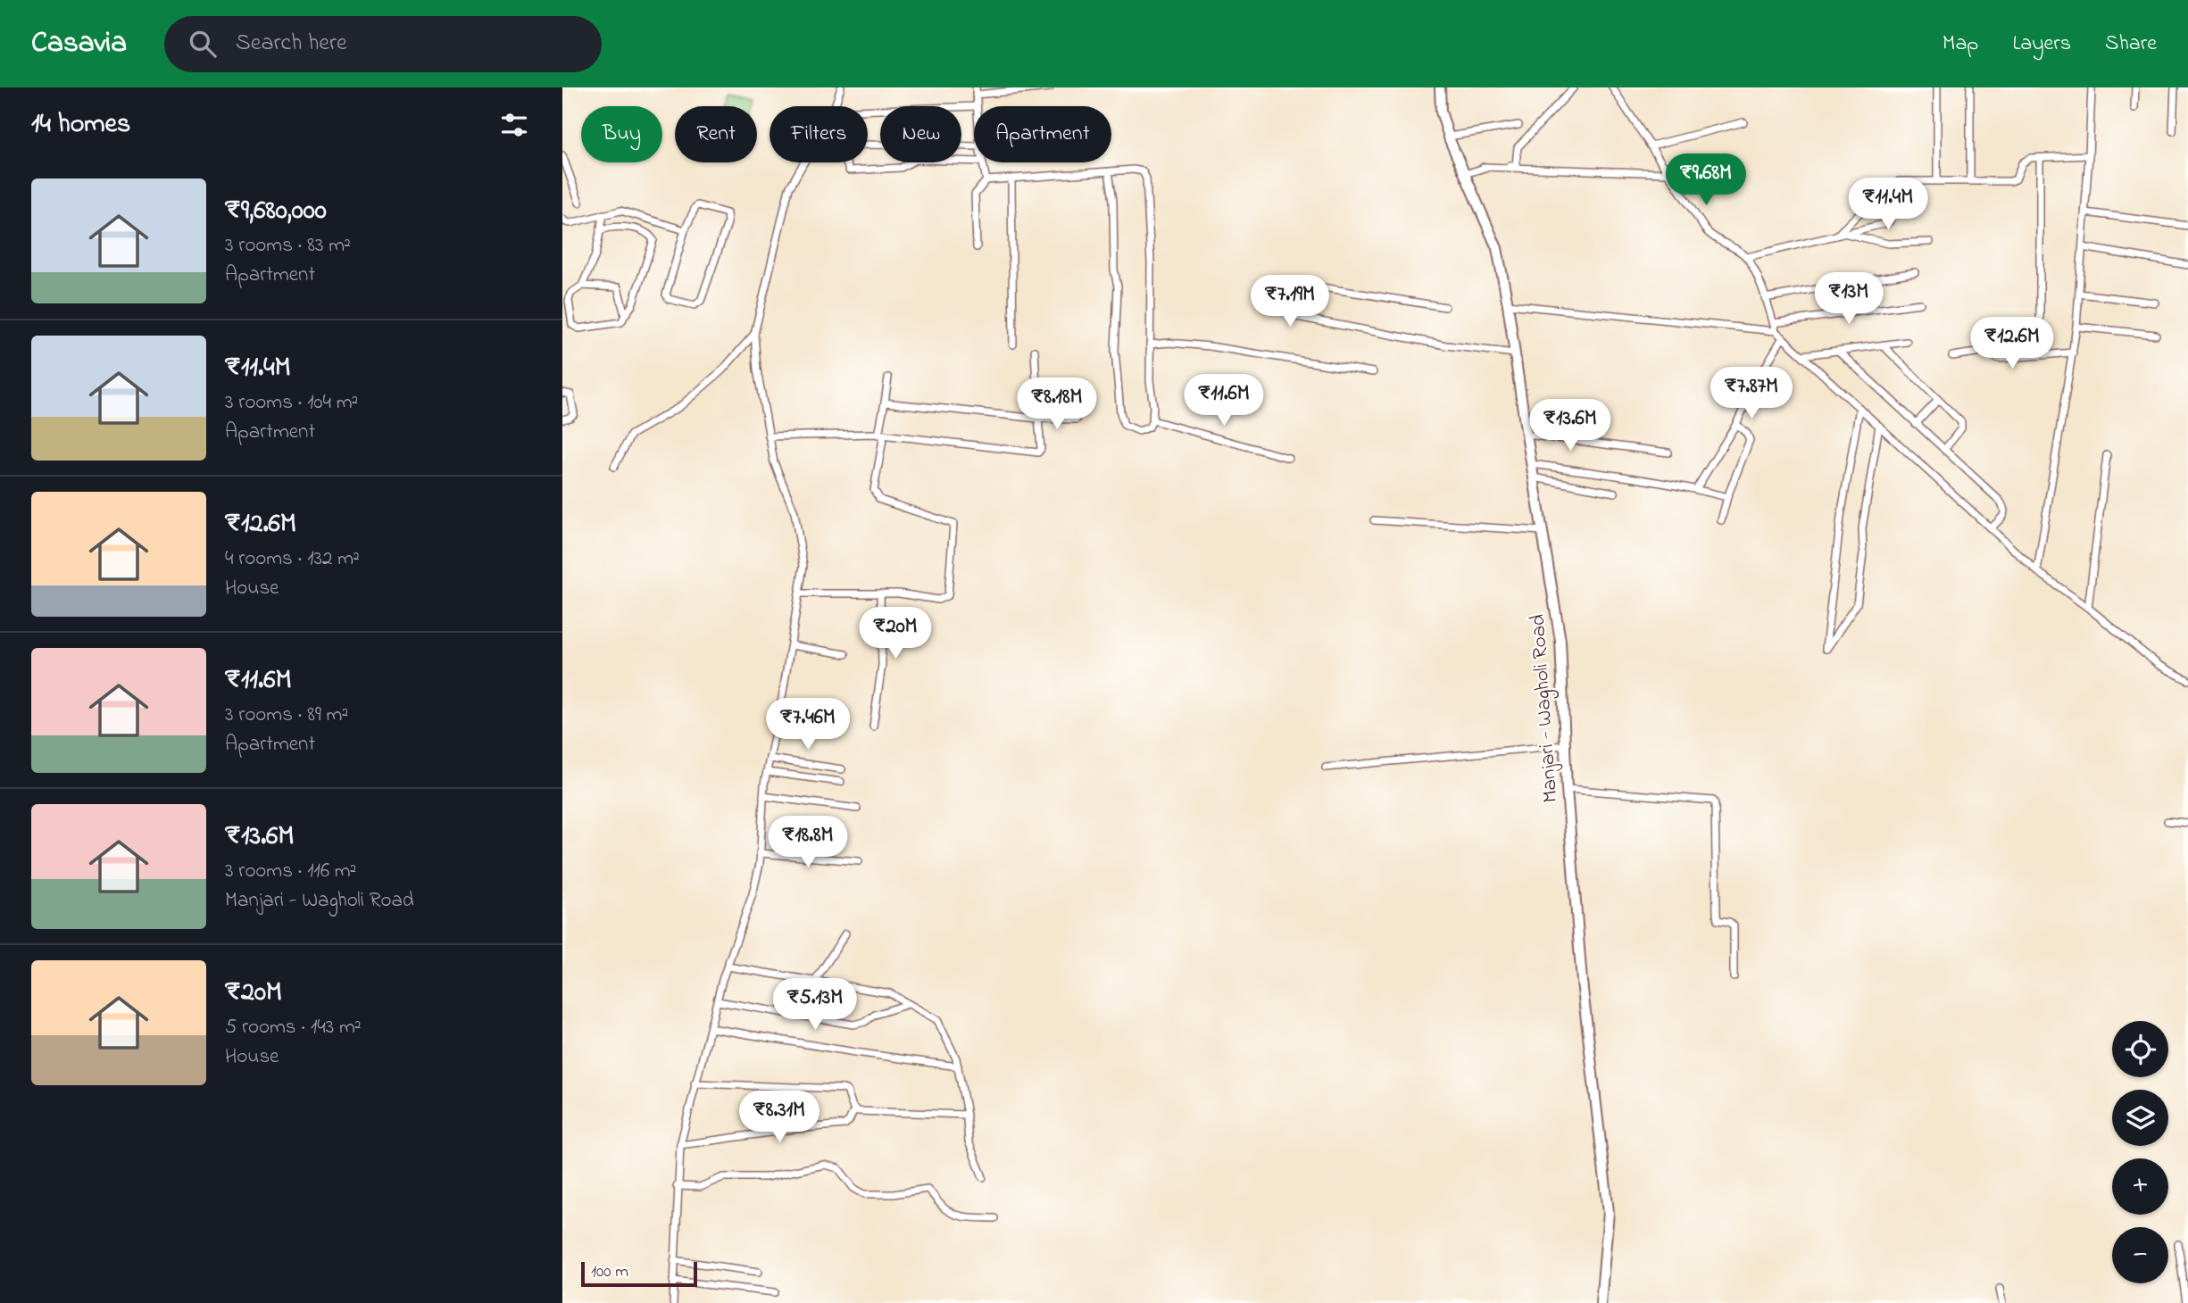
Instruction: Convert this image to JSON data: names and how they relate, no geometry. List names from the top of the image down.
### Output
{
  "streets": {
    "main road": ["Manjari - Wagholi Road"]
  },
  "scale_bar": "100 m",
  "page": {
    "header": "Casavia",
    "search": "Search here",
    "nav": ["Map", "Layers", "Share"],
    "heading": "14 homes",
    "chip": [
      "Buy",
      "Rent",
      "Filters",
      "New",
      "Apartment"
    ],
    "price": [
      "₹9.68M",
      "₹11.4M",
      "₹13M",
      "₹7.19M",
      "₹12.6M",
      "₹7.87M",
      "₹11.6M",
      "₹8.18M",
      "₹13.6M",
      "₹20M",
      "₹7.46M",
      "₹18.8M",
      "₹5.13M",
      "₹8.31M"
    ],
    "list": [
      {
        "name": "₹9,680,000",
        "note": "3 rooms · 83 m² · Apartment"
      },
      {
        "name": "₹11.4M",
        "note": "3 rooms · 104 m² · Apartment"
      },
      {
        "name": "₹12.6M",
        "note": "4 rooms · 132 m² · House"
      },
      {
        "name": "₹11.6M",
        "note": "3 rooms · 89 m² · Apartment"
      },
      {
        "name": "₹13.6M",
        "note": "3 rooms · 116 m² · Manjari - Wagholi Road"
      },
      {
        "name": "₹20M",
        "note": "5 rooms · 143 m² · House"
      }
    ],
    "map_buttons": ["+", "−"],
    "scale": "100 m"
  }
}
